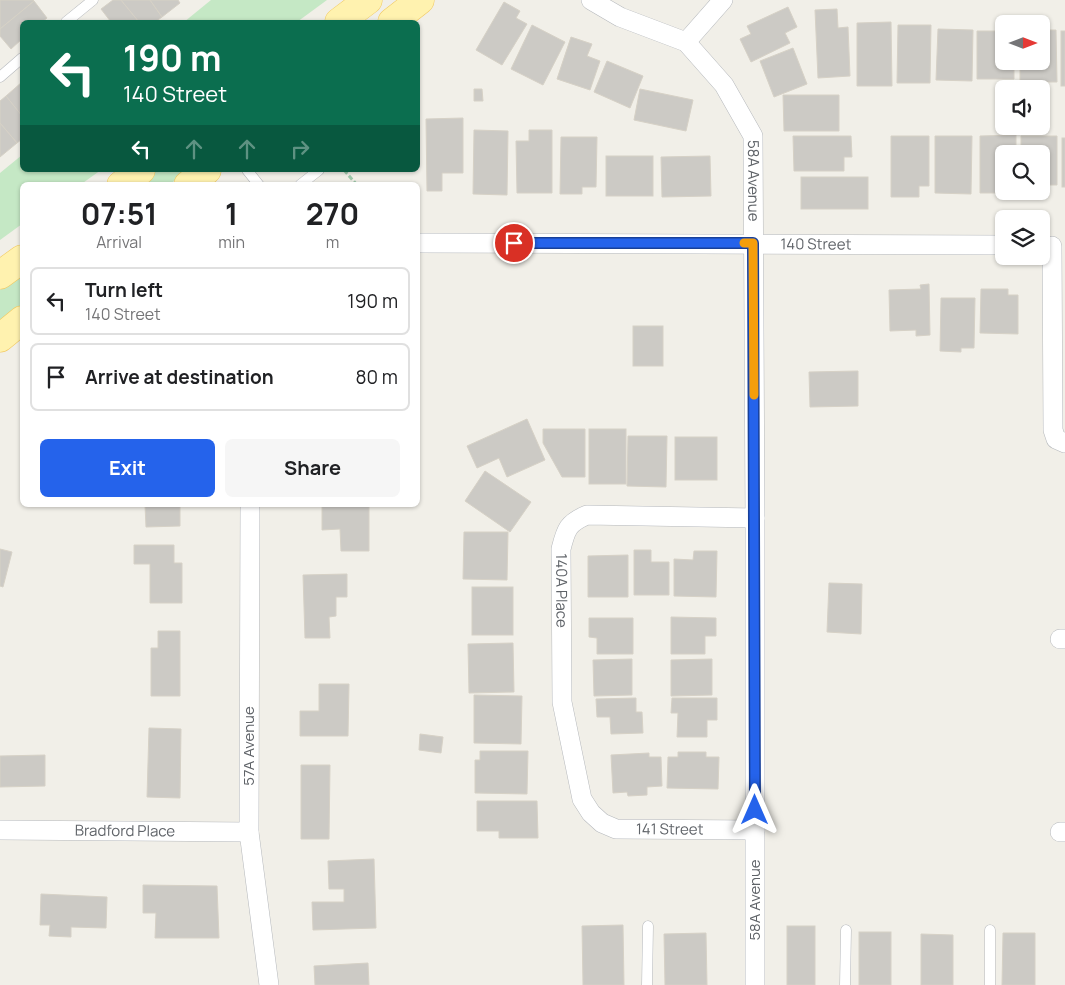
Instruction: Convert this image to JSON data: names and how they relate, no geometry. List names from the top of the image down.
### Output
{
  "streets": {
    "street": [
      "58A Avenue",
      "140 Street",
      "140A Place",
      "57A Avenue",
      "141 Street",
      "Bradford Place"
    ]
  },
  "crossings": [
    ["58A Avenue", "140 Street"],
    ["58A Avenue", "140A Place"],
    ["58A Avenue", "141 Street"],
    ["140A Place", "141 Street"],
    ["57A Avenue", "Bradford Place"]
  ],
  "north": "right",
  "page": {
    "turn": ["190 m", "140 Street"],
    "eta": [
      "07:51",
      "Arrival",
      "1",
      "min",
      "270",
      "m"
    ],
    "list": [
      {
        "name": "Turn left",
        "note": "140 Street",
        "value": "190 m"
      },
      {
        "name": "Arrive at destination",
        "value": "80 m"
      }
    ],
    "buttons": ["Exit", "Share"]
  }
}
